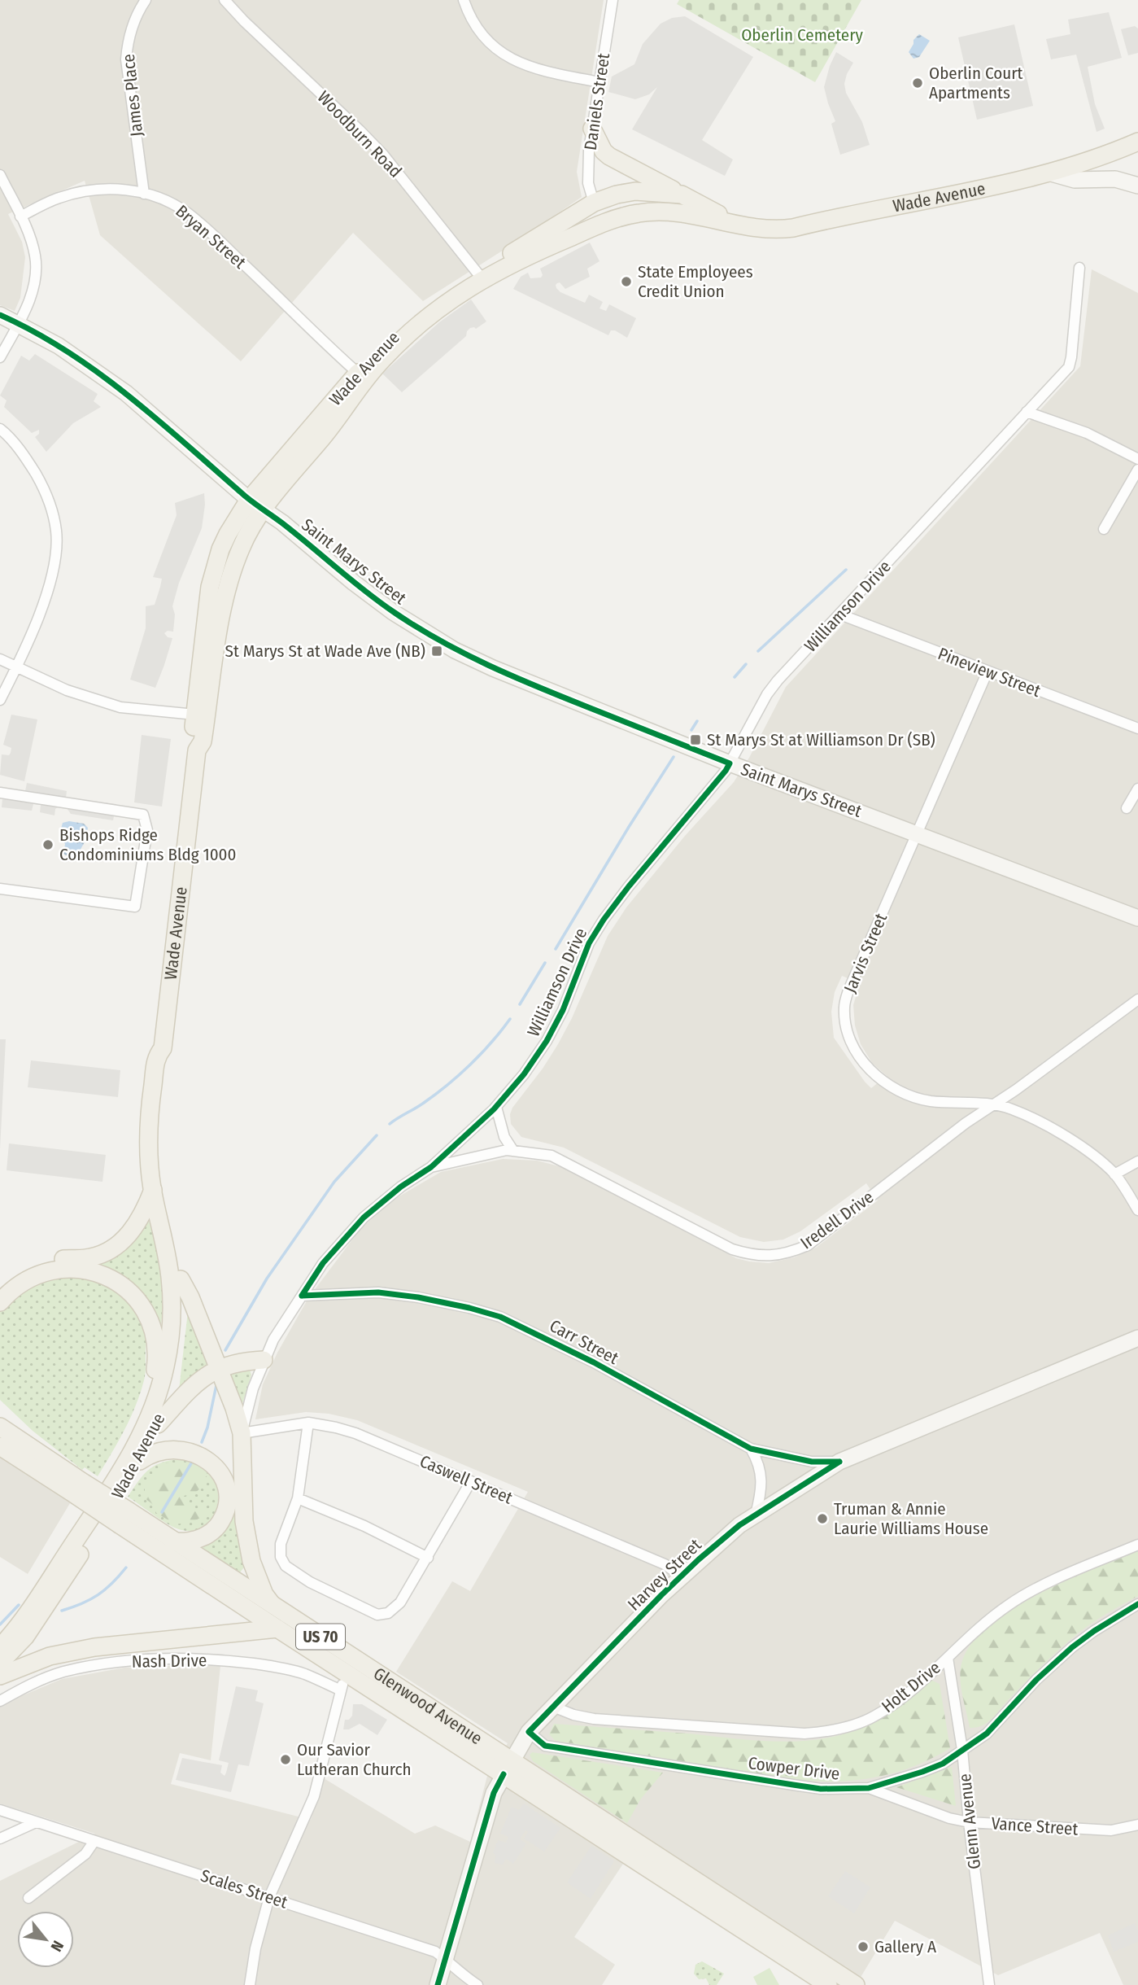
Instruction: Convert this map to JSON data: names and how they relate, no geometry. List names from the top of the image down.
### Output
{
  "streets": {
    "main road": [
      "Wade Avenue",
      "Saint Marys Street",
      "Harvey Street",
      "US 70",
      "Glenwood Avenue"
    ],
    "street": [
      "James Place",
      "Daniels Street",
      "Woodburn Road",
      "Bryan Street",
      "Williamson Drive",
      "Pineview Street",
      "Jarvis Street",
      "Iredell Drive",
      "Carr Street",
      "Caswell Street",
      "Nash Drive",
      "Holt Drive",
      "Cowper Drive",
      "Glenn Avenue",
      "Vance Street",
      "Scales Street"
    ]
  },
  "crossings": [
    ["James Place", "Bryan Street"],
    ["Daniels Street", "Wade Avenue"],
    ["Woodburn Road", "Wade Avenue"],
    ["Wade Avenue", "Bryan Street"],
    ["Wade Avenue", "Saint Marys Street"],
    ["Saint Marys Street", "Williamson Drive"],
    ["Saint Marys Street", "Jarvis Street"],
    ["Williamson Drive", "Pineview Street"],
    ["Williamson Drive", "Iredell Drive"],
    ["Williamson Drive", "Carr Street"],
    ["Williamson Drive", "Caswell Street"],
    ["Pineview Street", "Jarvis Street"],
    ["Jarvis Street", "Iredell Drive"],
    ["Carr Street", "Harvey Street"],
    ["Caswell Street", "Harvey Street"],
    ["Harvey Street", "Holt Drive"],
    ["Harvey Street", "Glenwood Avenue"],
    ["Harvey Street", "Cowper Drive"],
    ["Harvey Street", "Scales Street"],
    ["US 70", "Glenwood Avenue"],
    ["Holt Drive", "Glenn Avenue"],
    ["Cowper Drive", "Glenn Avenue"],
    ["Cowper Drive", "Vance Street"],
    ["Glenn Avenue", "Vance Street"]
  ],
  "parks": ["Oberlin Cemetery"],
  "places": {
    "other": [
      "Oberlin Court Apartments",
      "State Employees Credit Union",
      "Bishops Ridge Condominiums Bldg 1000",
      "Truman & Annie Laurie Williams House",
      "Our Savior Lutheran Church",
      "Gallery A"
    ],
    "transit": ["St Marys St at Wade Ave (NB)", "St Marys St at Williamson Dr (SB)"]
  },
  "north": "bottom right"
}
